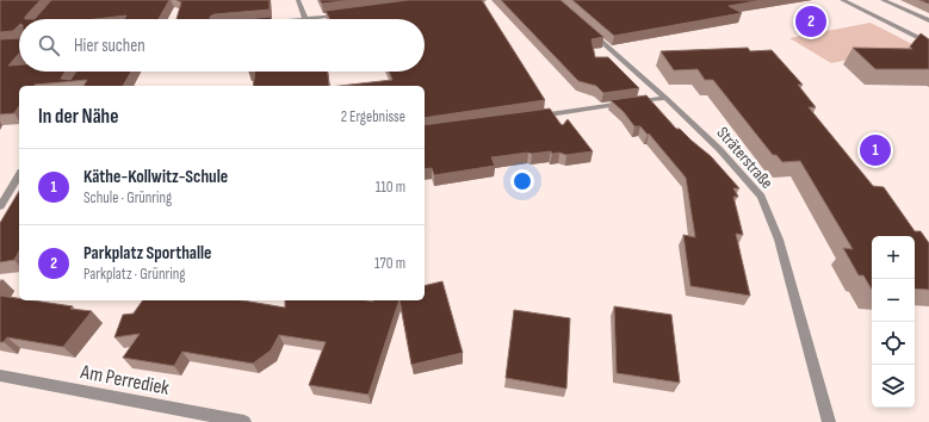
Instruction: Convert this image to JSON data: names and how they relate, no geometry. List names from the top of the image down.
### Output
{
  "streets": {
    "street": ["Sträterstraße", "Am Perrediek"]
  },
  "page": {
    "pins": ["2", "1"],
    "search": "Hier suchen",
    "heading": ["In der Nähe", "2 Ergebnisse"],
    "list": [
      {
        "mark": "1",
        "name": "Käthe-Kollwitz-Schule",
        "note": "Schule · Grünring",
        "value": "110 m"
      },
      {
        "mark": "2",
        "name": "Parkplatz Sporthalle",
        "note": "Parkplatz · Grünring",
        "value": "170 m"
      }
    ],
    "map_buttons": ["+", "−"]
  }
}
